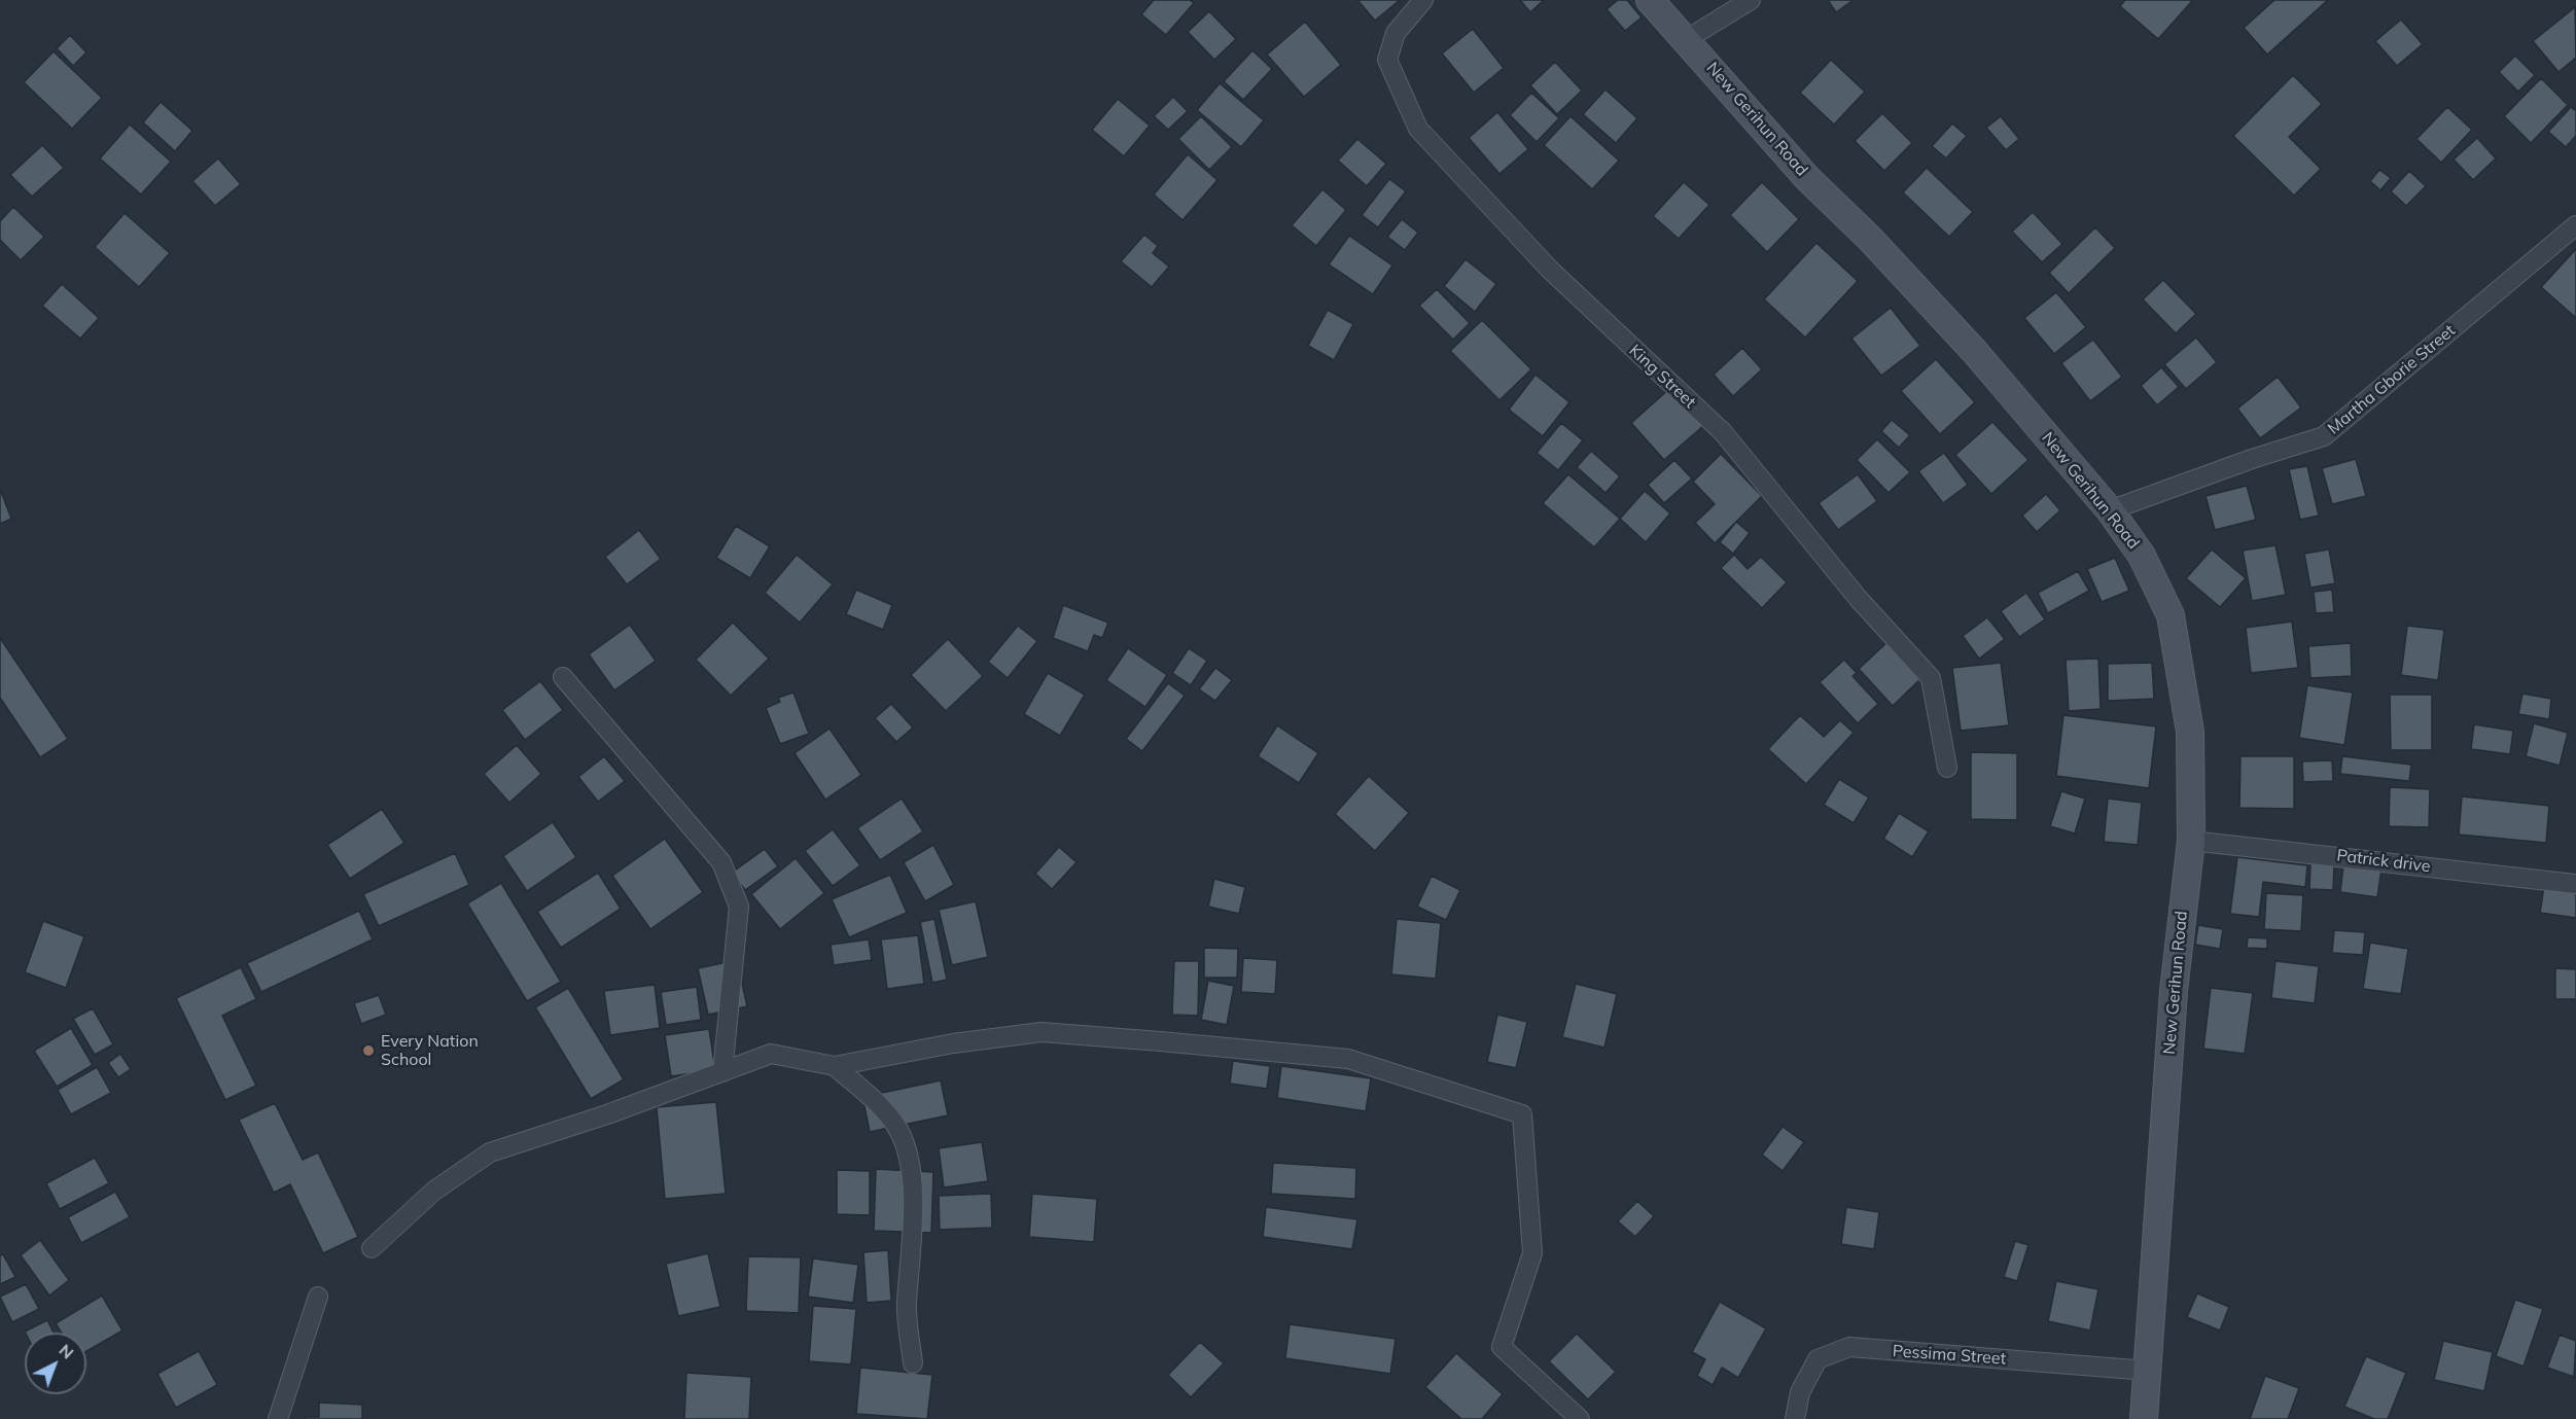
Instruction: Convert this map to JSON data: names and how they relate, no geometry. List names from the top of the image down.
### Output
{
  "streets": {
    "street": [
      "New Gerihun Road",
      "King Street",
      "Martha Gborie Street",
      "Patrick drive",
      "Pessima Street"
    ]
  },
  "crossings": [
    ["New Gerihun Road", "Martha Gborie Street"],
    ["New Gerihun Road", "Patrick drive"],
    ["New Gerihun Road", "Pessima Street"]
  ],
  "places": ["Every Nation School"],
  "north": "top right"
}
